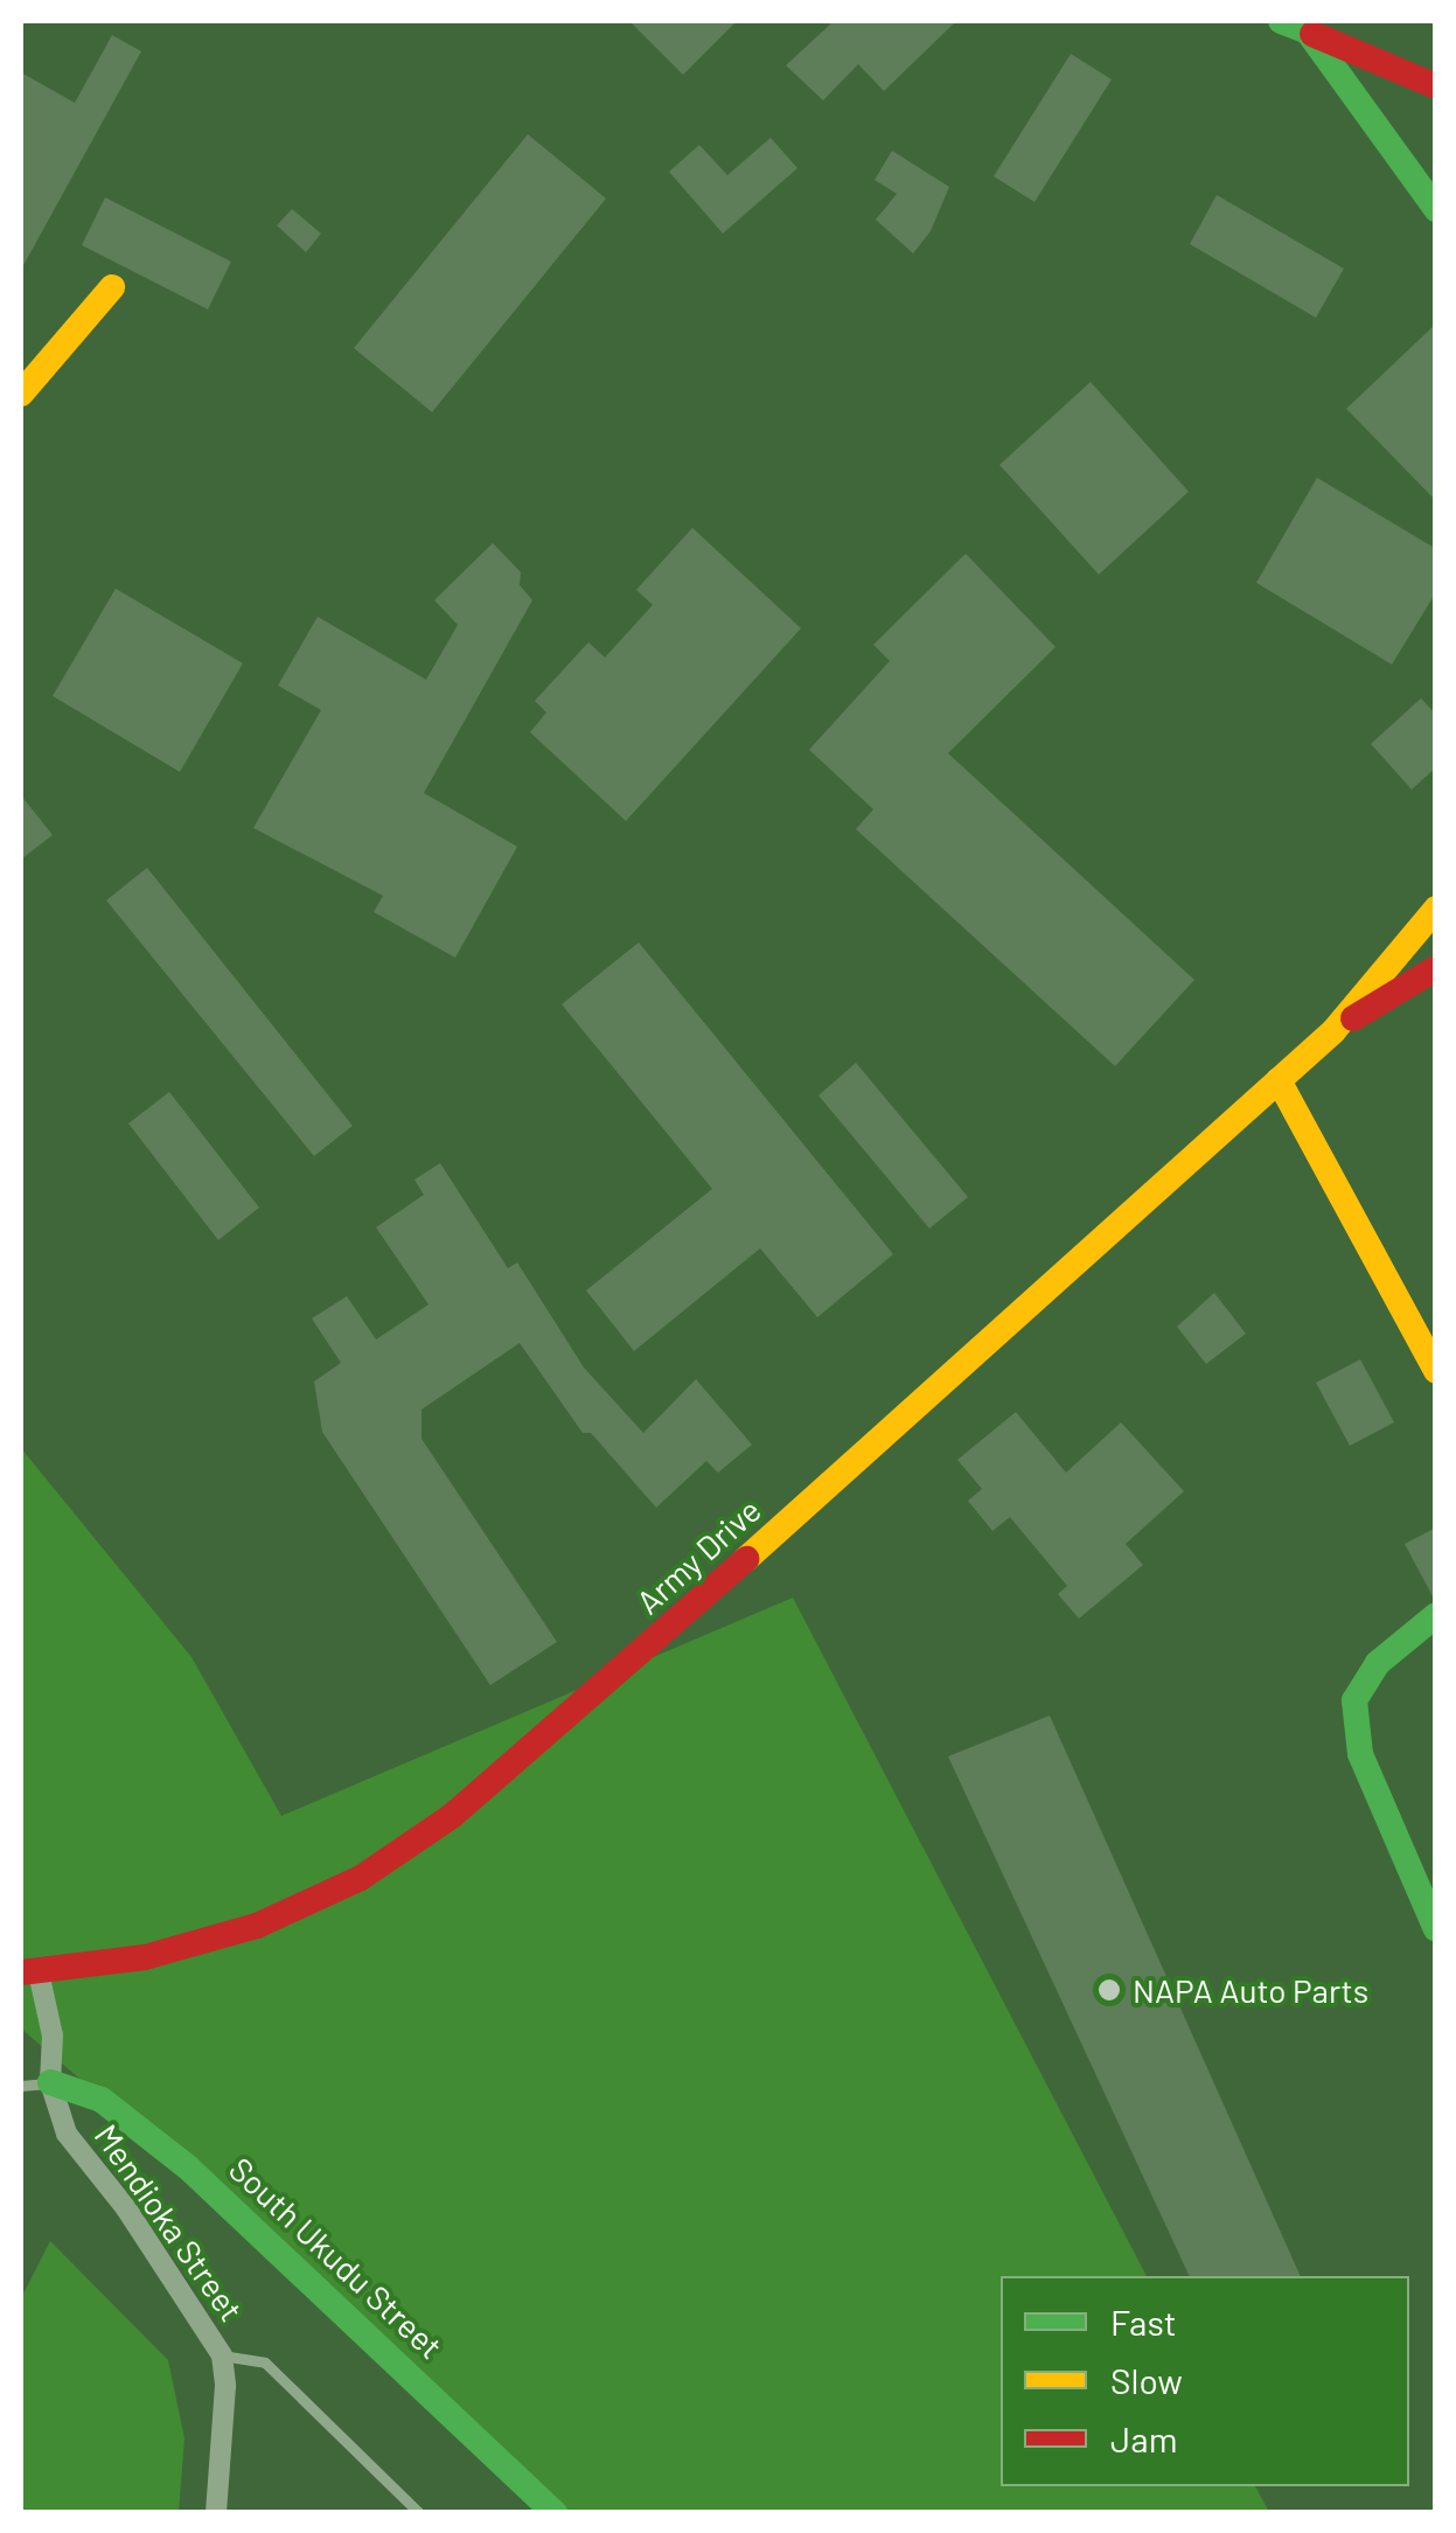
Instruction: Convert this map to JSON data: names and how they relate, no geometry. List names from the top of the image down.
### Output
{
  "streets": {
    "main road": ["Army Drive", "South Ukudu Street"],
    "street": ["Mendioka Street"]
  },
  "crossings": [
    ["Army Drive", "Mendioka Street"],
    ["Mendioka Street", "South Ukudu Street"]
  ],
  "places": ["NAPA Auto Parts"],
  "legend": ["Fast", "Slow", "Jam"]
}
